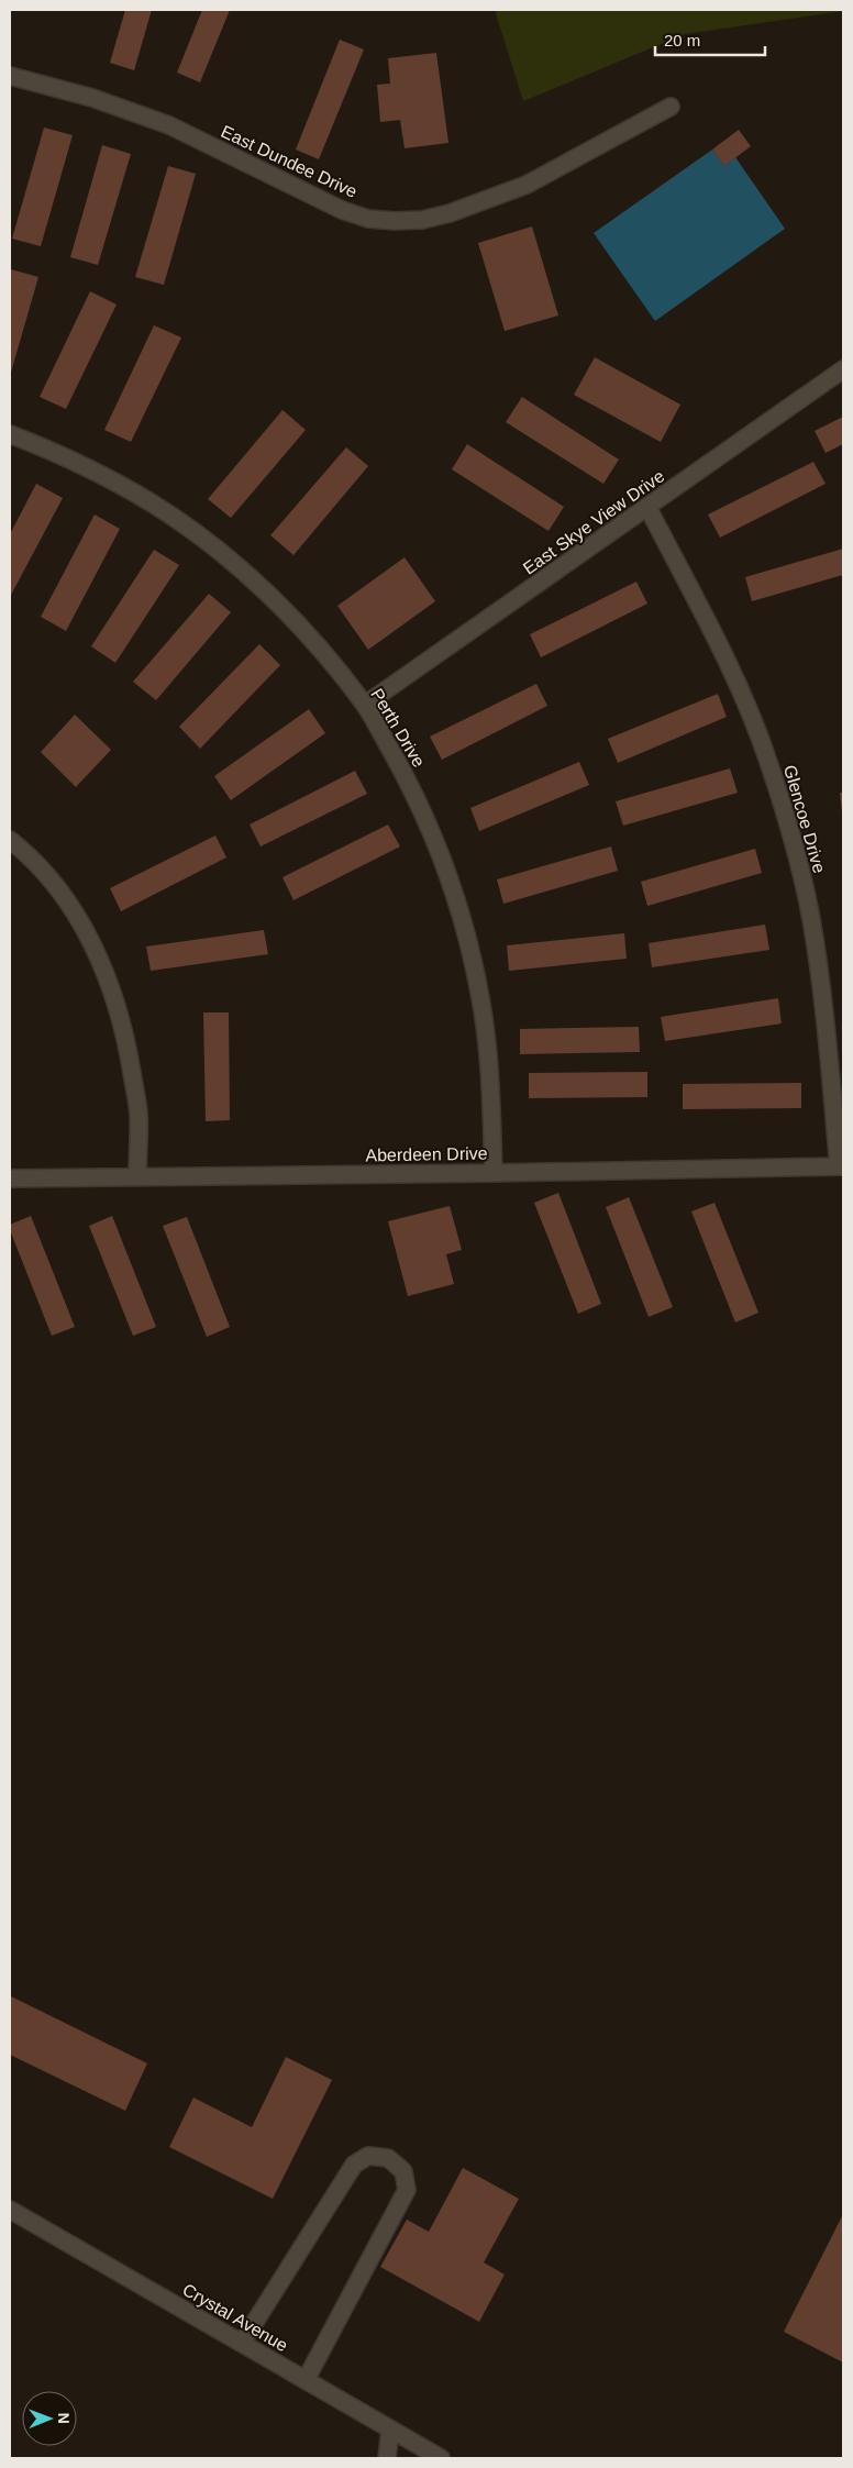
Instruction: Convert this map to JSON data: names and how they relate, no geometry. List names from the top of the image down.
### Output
{
  "streets": {
    "street": [
      "East Dundee Drive",
      "East Skye View Drive",
      "Perth Drive",
      "Glencoe Drive",
      "Aberdeen Drive",
      "Crystal Avenue"
    ]
  },
  "crossings": [
    ["East Skye View Drive", "Perth Drive"],
    ["East Skye View Drive", "Glencoe Drive"],
    ["Perth Drive", "Aberdeen Drive"],
    ["Glencoe Drive", "Aberdeen Drive"]
  ],
  "scale_bar": "20 m",
  "north": "right"
}
